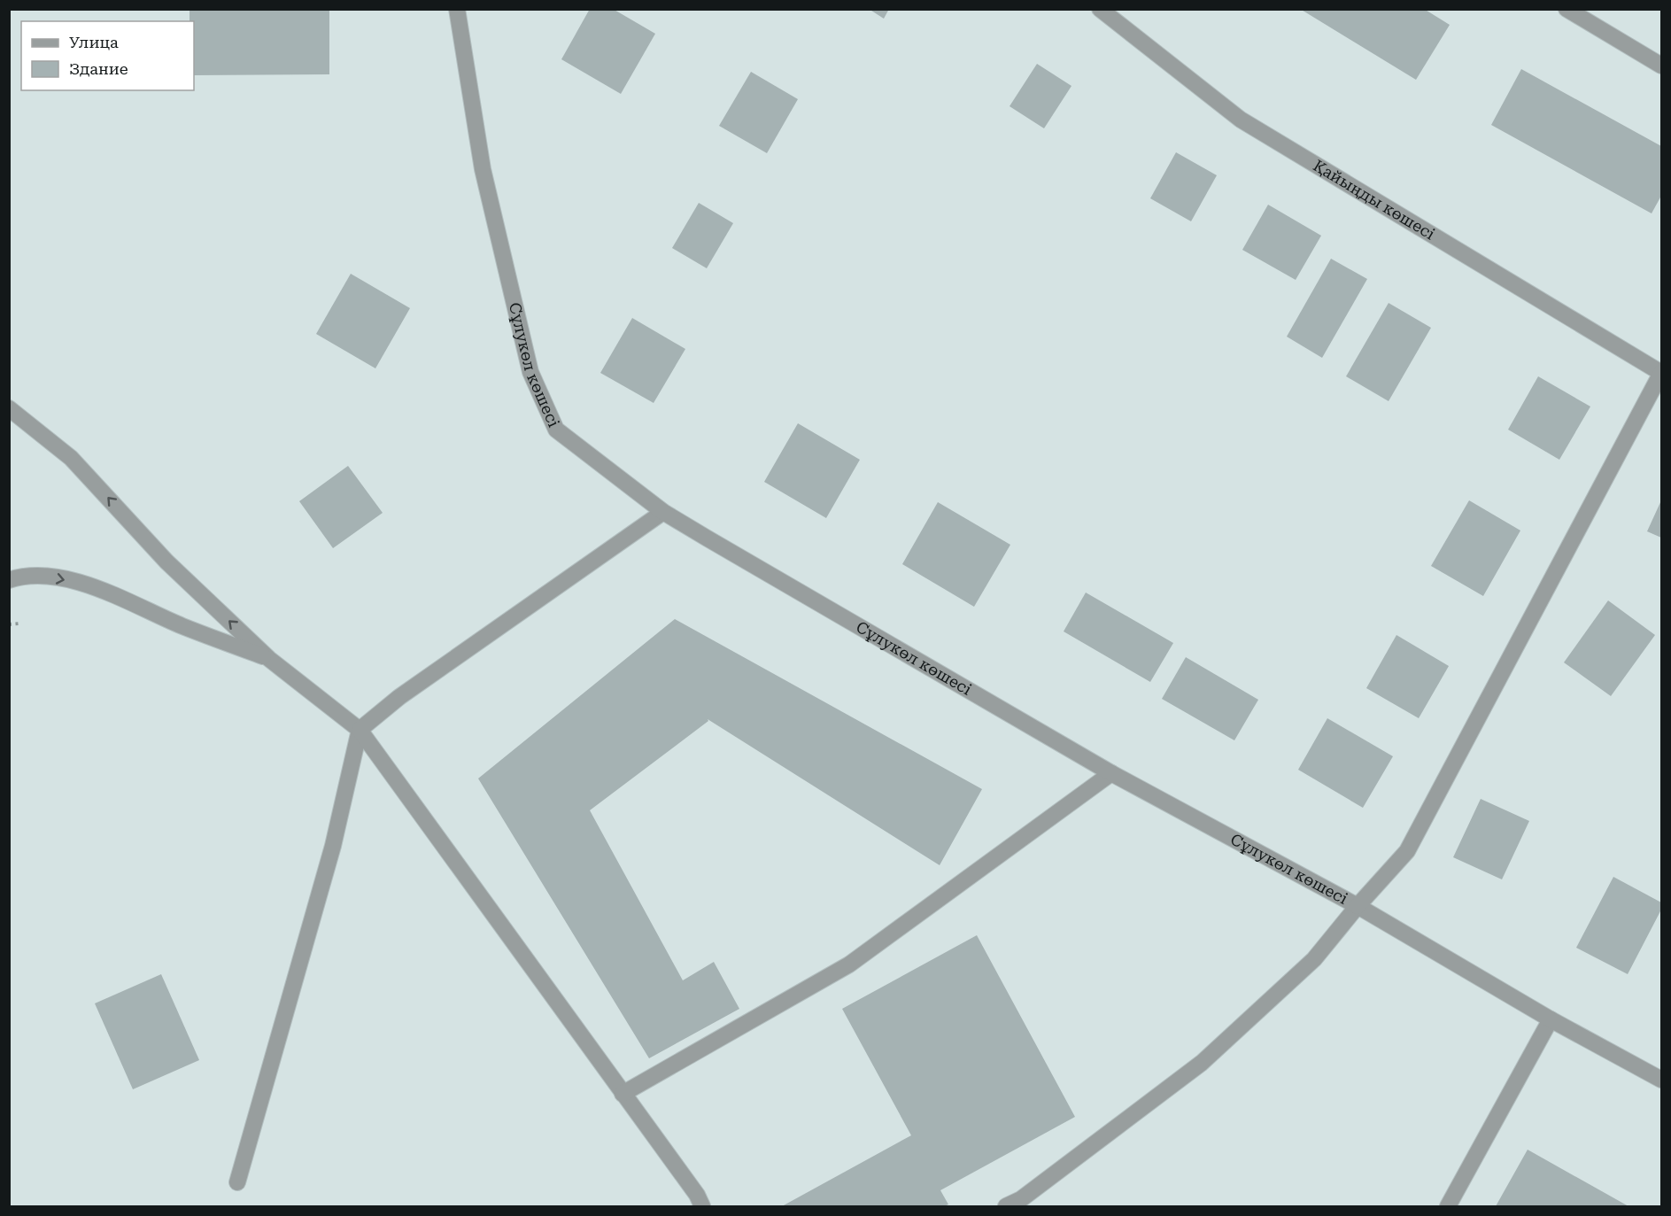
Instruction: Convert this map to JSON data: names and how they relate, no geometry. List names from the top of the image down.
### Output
{
  "streets": {
    "street": ["Қайыңды көшесі", "Сұлукөл көшесі"]
  },
  "legend": ["Улица", "Здание"]
}
